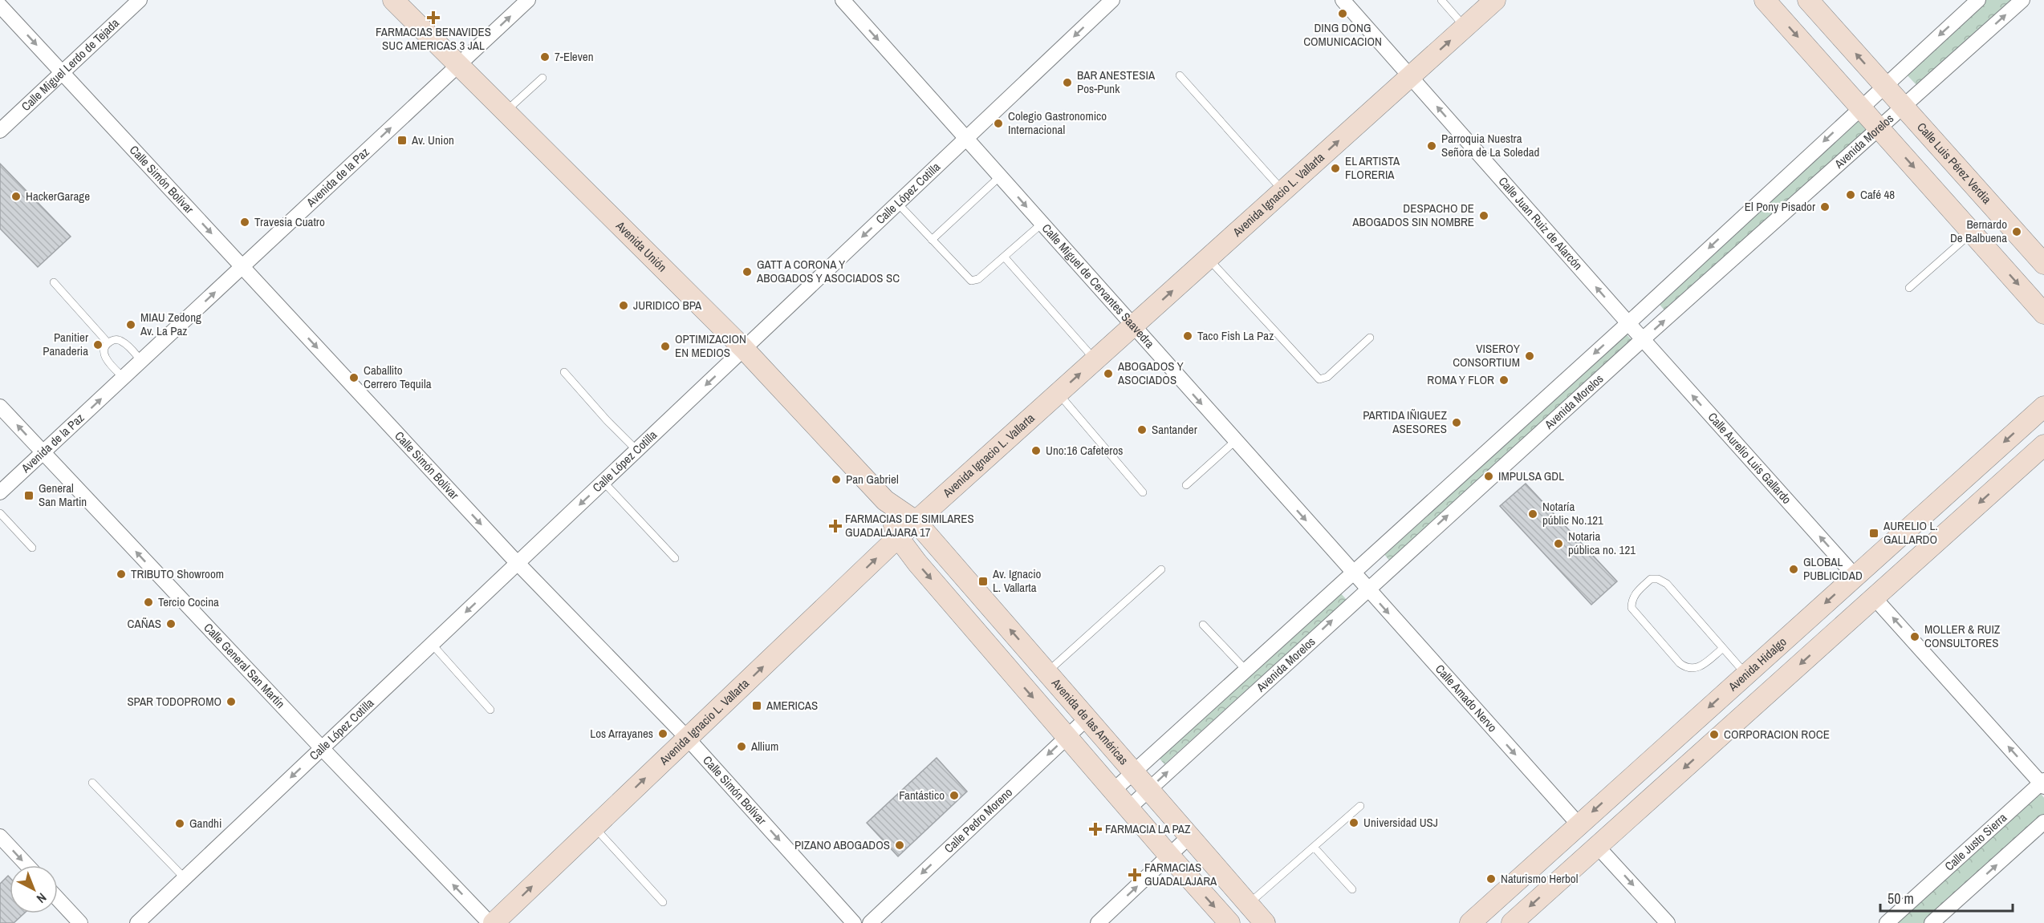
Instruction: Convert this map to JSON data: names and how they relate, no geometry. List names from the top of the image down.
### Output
{
  "streets": {
    "main road": [
      "Calle Luis Pérez Verdia",
      "Avenida Ignacio L. Vallarta",
      "Avenida Unión",
      "Avenida Hidalgo",
      "Avenida de las Américas"
    ],
    "street": [
      "Calle Miguel Lerdo de Tejada",
      "Avenida Morelos",
      "Avenida de la Paz",
      "Calle Simón Bolívar",
      "Calle López Cotilla",
      "Calle Juan Ruiz de Alarcón",
      "Calle Miguel de Cervantes Saavedra",
      "Calle Aurelio Luis Gallardo",
      "Calle General San Martín",
      "Calle Amado Nervo",
      "Calle Pedro Moreno",
      "Calle Justo Sierra"
    ]
  },
  "crossings": [
    ["Calle Miguel Lerdo de Tejada", "Calle Simón Bolívar"],
    ["Avenida Morelos", "Calle Luis Pérez Verdia"],
    ["Avenida Morelos", "Calle Juan Ruiz de Alarcón"],
    ["Avenida Morelos", "Calle Miguel de Cervantes Saavedra"],
    ["Avenida Morelos", "Calle Aurelio Luis Gallardo"],
    ["Avenida Morelos", "Calle Amado Nervo"],
    ["Avenida Morelos", "Avenida de las Américas"],
    ["Avenida de la Paz", "Calle Simón Bolívar"],
    ["Avenida de la Paz", "Avenida Unión"],
    ["Avenida de la Paz", "Calle General San Martín"],
    ["Calle Simón Bolívar", "Calle López Cotilla"],
    ["Calle Simón Bolívar", "Avenida Ignacio L. Vallarta"],
    ["Calle López Cotilla", "Avenida Unión"],
    ["Calle López Cotilla", "Calle Miguel de Cervantes Saavedra"],
    ["Calle López Cotilla", "Calle General San Martín"],
    ["Avenida Ignacio L. Vallarta", "Calle Juan Ruiz de Alarcón"],
    ["Avenida Ignacio L. Vallarta", "Avenida Unión"],
    ["Avenida Ignacio L. Vallarta", "Calle Miguel de Cervantes Saavedra"],
    ["Avenida Ignacio L. Vallarta", "Calle General San Martín"],
    ["Avenida Ignacio L. Vallarta", "Avenida de las Américas"],
    ["Calle Juan Ruiz de Alarcón", "Calle Aurelio Luis Gallardo"],
    ["Avenida Unión", "Avenida de las Américas"],
    ["Calle Miguel de Cervantes Saavedra", "Calle Amado Nervo"],
    ["Calle Aurelio Luis Gallardo", "Avenida Hidalgo"],
    ["Avenida Hidalgo", "Calle Amado Nervo"],
    ["Avenida de las Américas", "Calle Pedro Moreno"]
  ],
  "one_way": [
    "Avenida de la Paz",
    "Calle Simón Bolívar",
    "Calle López Cotilla",
    "Avenida Ignacio L. Vallarta",
    "Calle Juan Ruiz de Alarcón",
    "Calle Miguel de Cervantes Saavedra",
    "Calle Aurelio Luis Gallardo",
    "Calle General San Martín",
    "Calle Amado Nervo",
    "Calle Pedro Moreno"
  ],
  "places": {
    "other": [
      "DING DONG COMUNICACION",
      "7-Eleven",
      "BAR ANESTESIA Pos-Punk",
      "Colegio Gastronomico Internacional",
      "Parroquia Nuestra Señora de La Soledad",
      "EL ARTISTA FLORERIA",
      "Café 48",
      "HackerGarage",
      "El Pony Pisador",
      "DESPACHO DE ABOGADOS SIN NOMBRE",
      "Travesia Cuatro",
      "Bernardo De Balbuena",
      "GATT A CORONA Y ABOGADOS Y ASOCIADOS SC",
      "JURIDICO BPA",
      "MIAU Zedong Av. La Paz",
      "Taco Fish La Paz",
      "Panitier Panaderia",
      "OPTIMIZACION EN MEDIOS",
      "VISEROY CONSORTIUM",
      "ABOGADOS Y ASOCIADOS",
      "Caballito Cerrero Tequila",
      "ROMA Y FLOR",
      "PARTIDA IÑIGUEZ ASESORES",
      "Santander",
      "Uno:16 Cafeteros",
      "IMPULSA GDL",
      "Pan Gabriel",
      "Notaría públic No.121",
      "Notaria pública no. 121",
      "GLOBAL PUBLICIDAD",
      "TRIBUTO Showroom",
      "Tercio Cocina",
      "CAÑAS",
      "MOLLER & RUIZ CONSULTORES",
      "SPAR TODOPROMO",
      "Los Arrayanes",
      "CORPORACION ROCE",
      "Allium",
      "Fantástico",
      "Universidad USJ",
      "Gandhi",
      "PIZANO ABOGADOS",
      "Naturismo Herbol"
    ],
    "health": [
      "FARMACIAS BENAVIDES SUC AMERICAS 3 JAL",
      "FARMACIAS DE SIMILARES GUADALAJARA 17",
      "FARMACIA LA PAZ",
      "FARMACIAS GUADALAJARA"
    ],
    "transit": [
      "Av. Union",
      "General San Martin",
      "AURELIO L. GALLARDO",
      "Av. Ignacio L. Vallarta",
      "AMERICAS"
    ]
  },
  "scale_bar": "50 m",
  "north": "bottom right"
}
